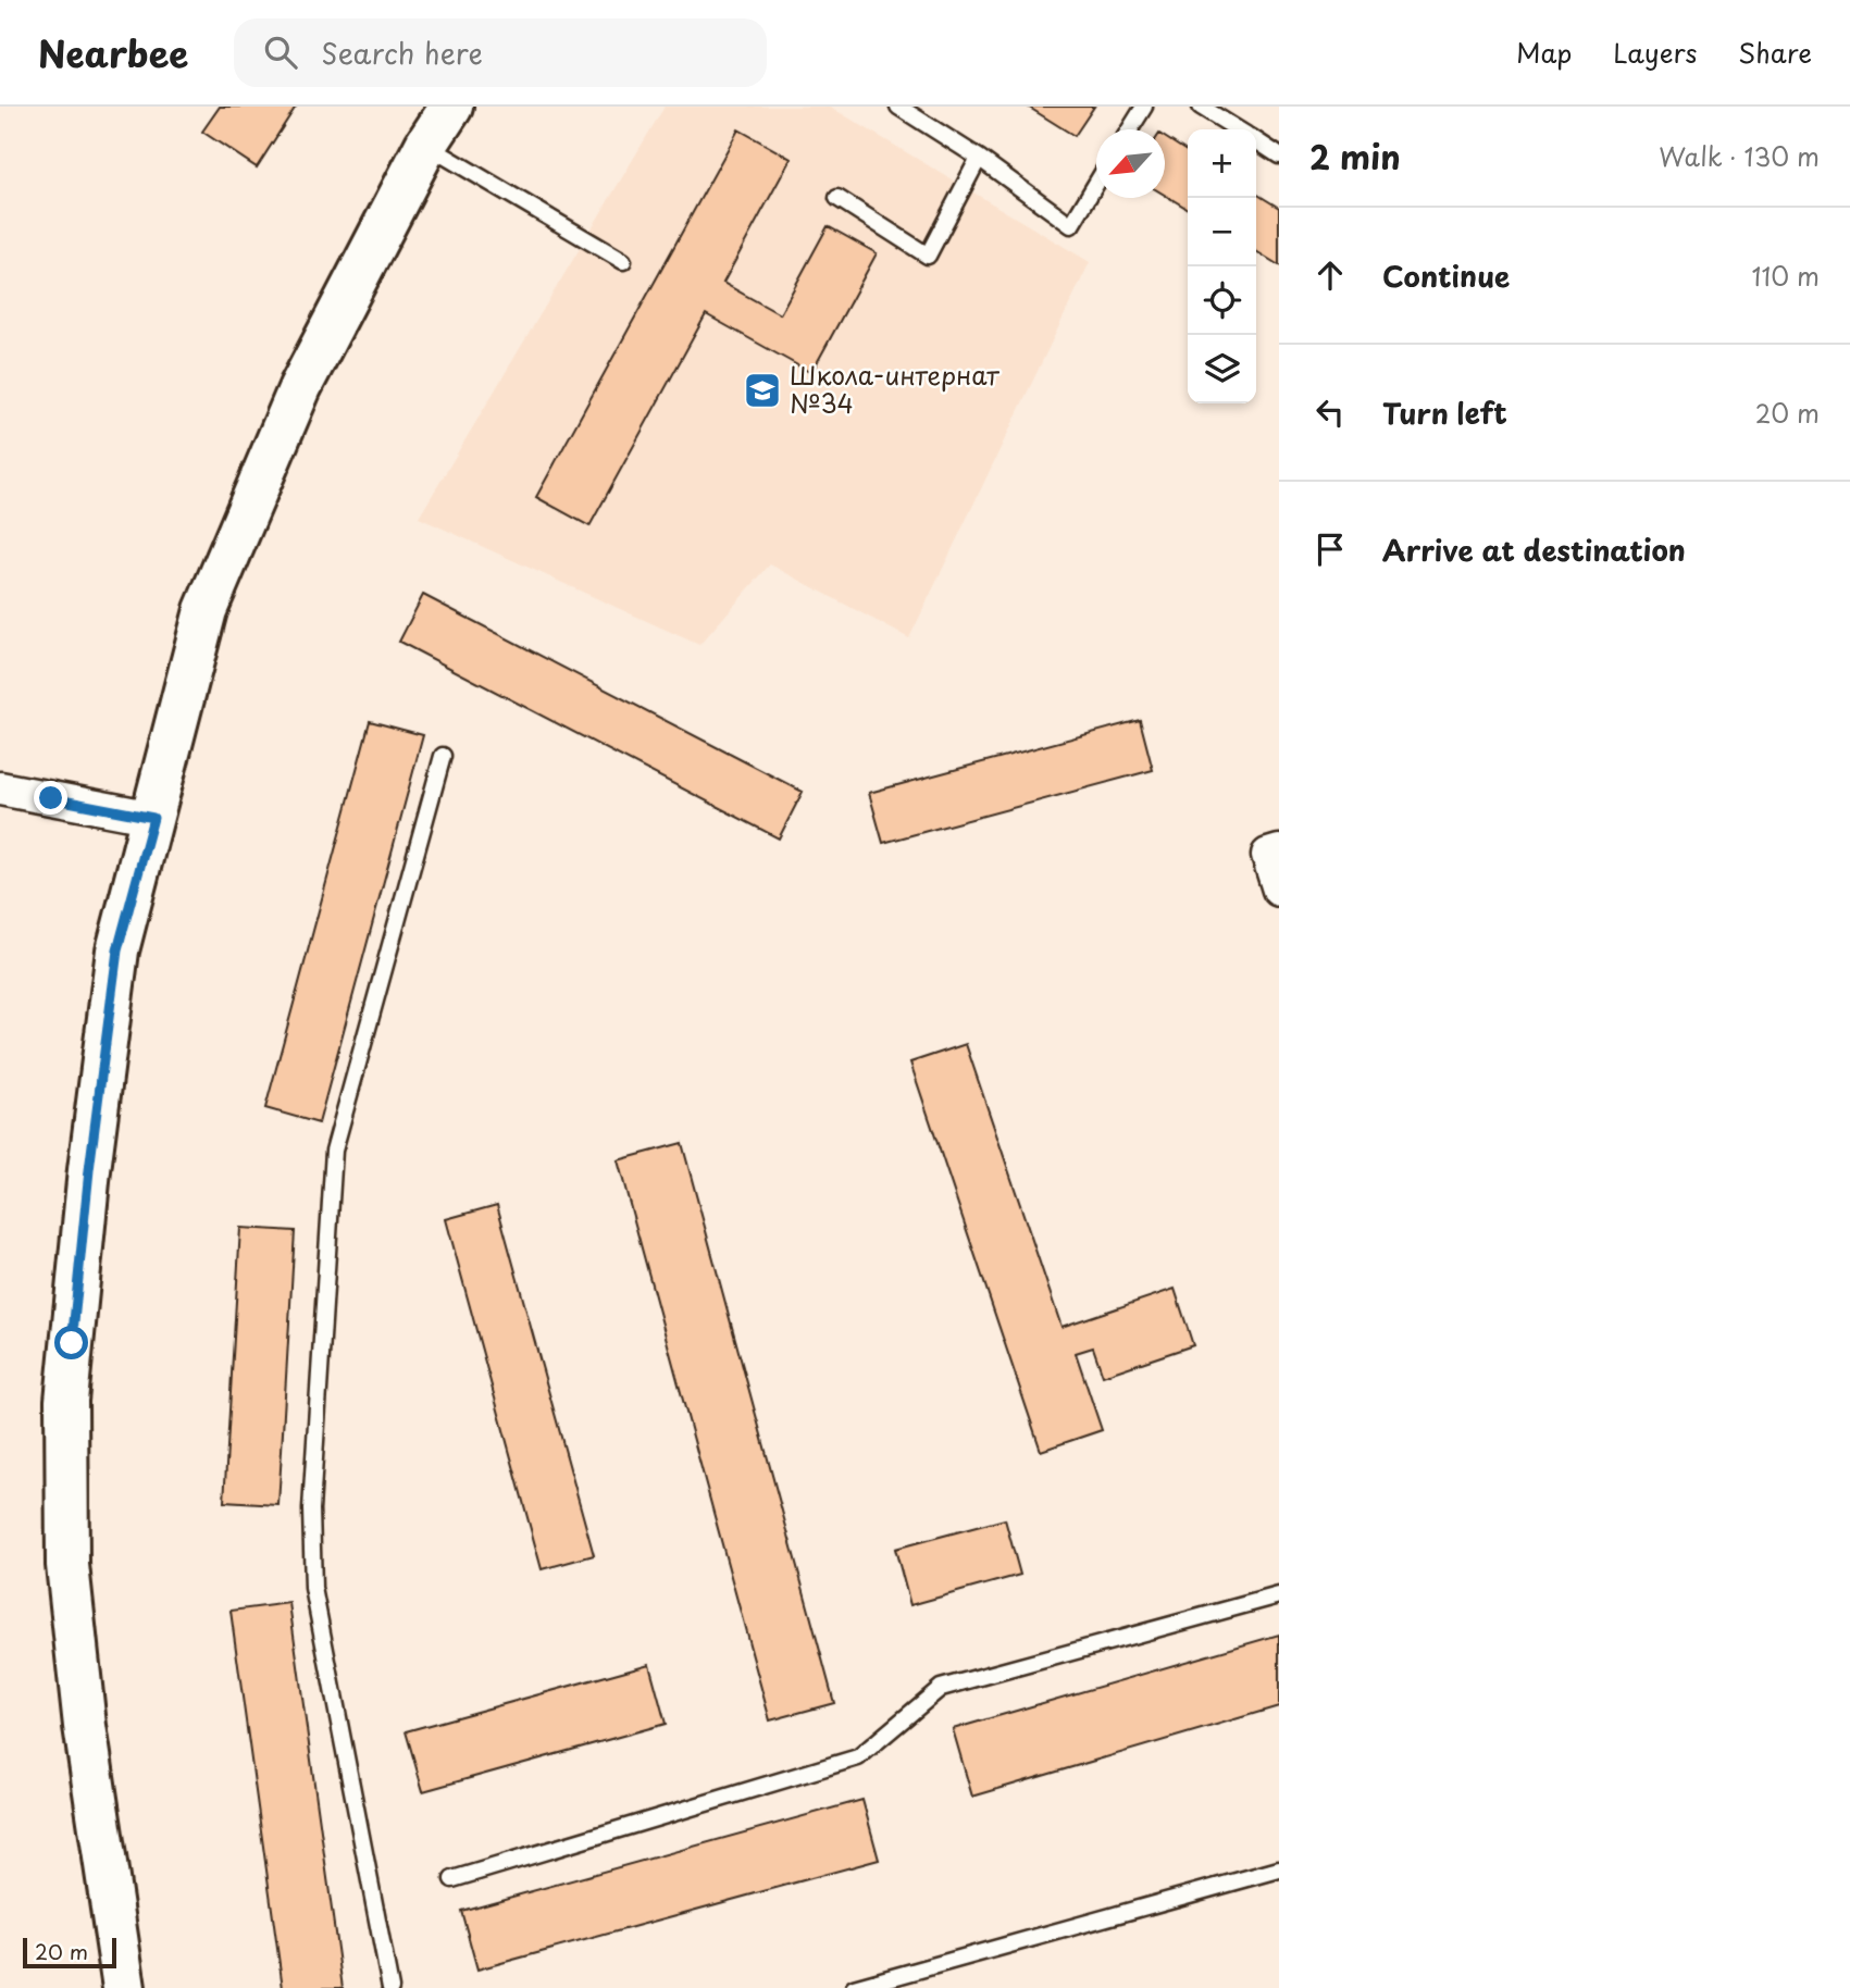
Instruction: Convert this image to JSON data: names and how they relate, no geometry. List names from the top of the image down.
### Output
{
  "places": {
    "school or university": ["Школа-интернат №34"]
  },
  "scale_bar": "20 m",
  "north": "bottom left",
  "page": {
    "header": "Nearbee",
    "search": "Search here",
    "nav": ["Map", "Layers", "Share"],
    "heading": ["2 min", "Walk · 130 m"],
    "map_buttons": ["+", "−"],
    "list": [
      ["Continue", "110 m"],
      ["Turn left", "20 m"],
      "Arrive at destination"
    ],
    "scale": "20 m"
  }
}
